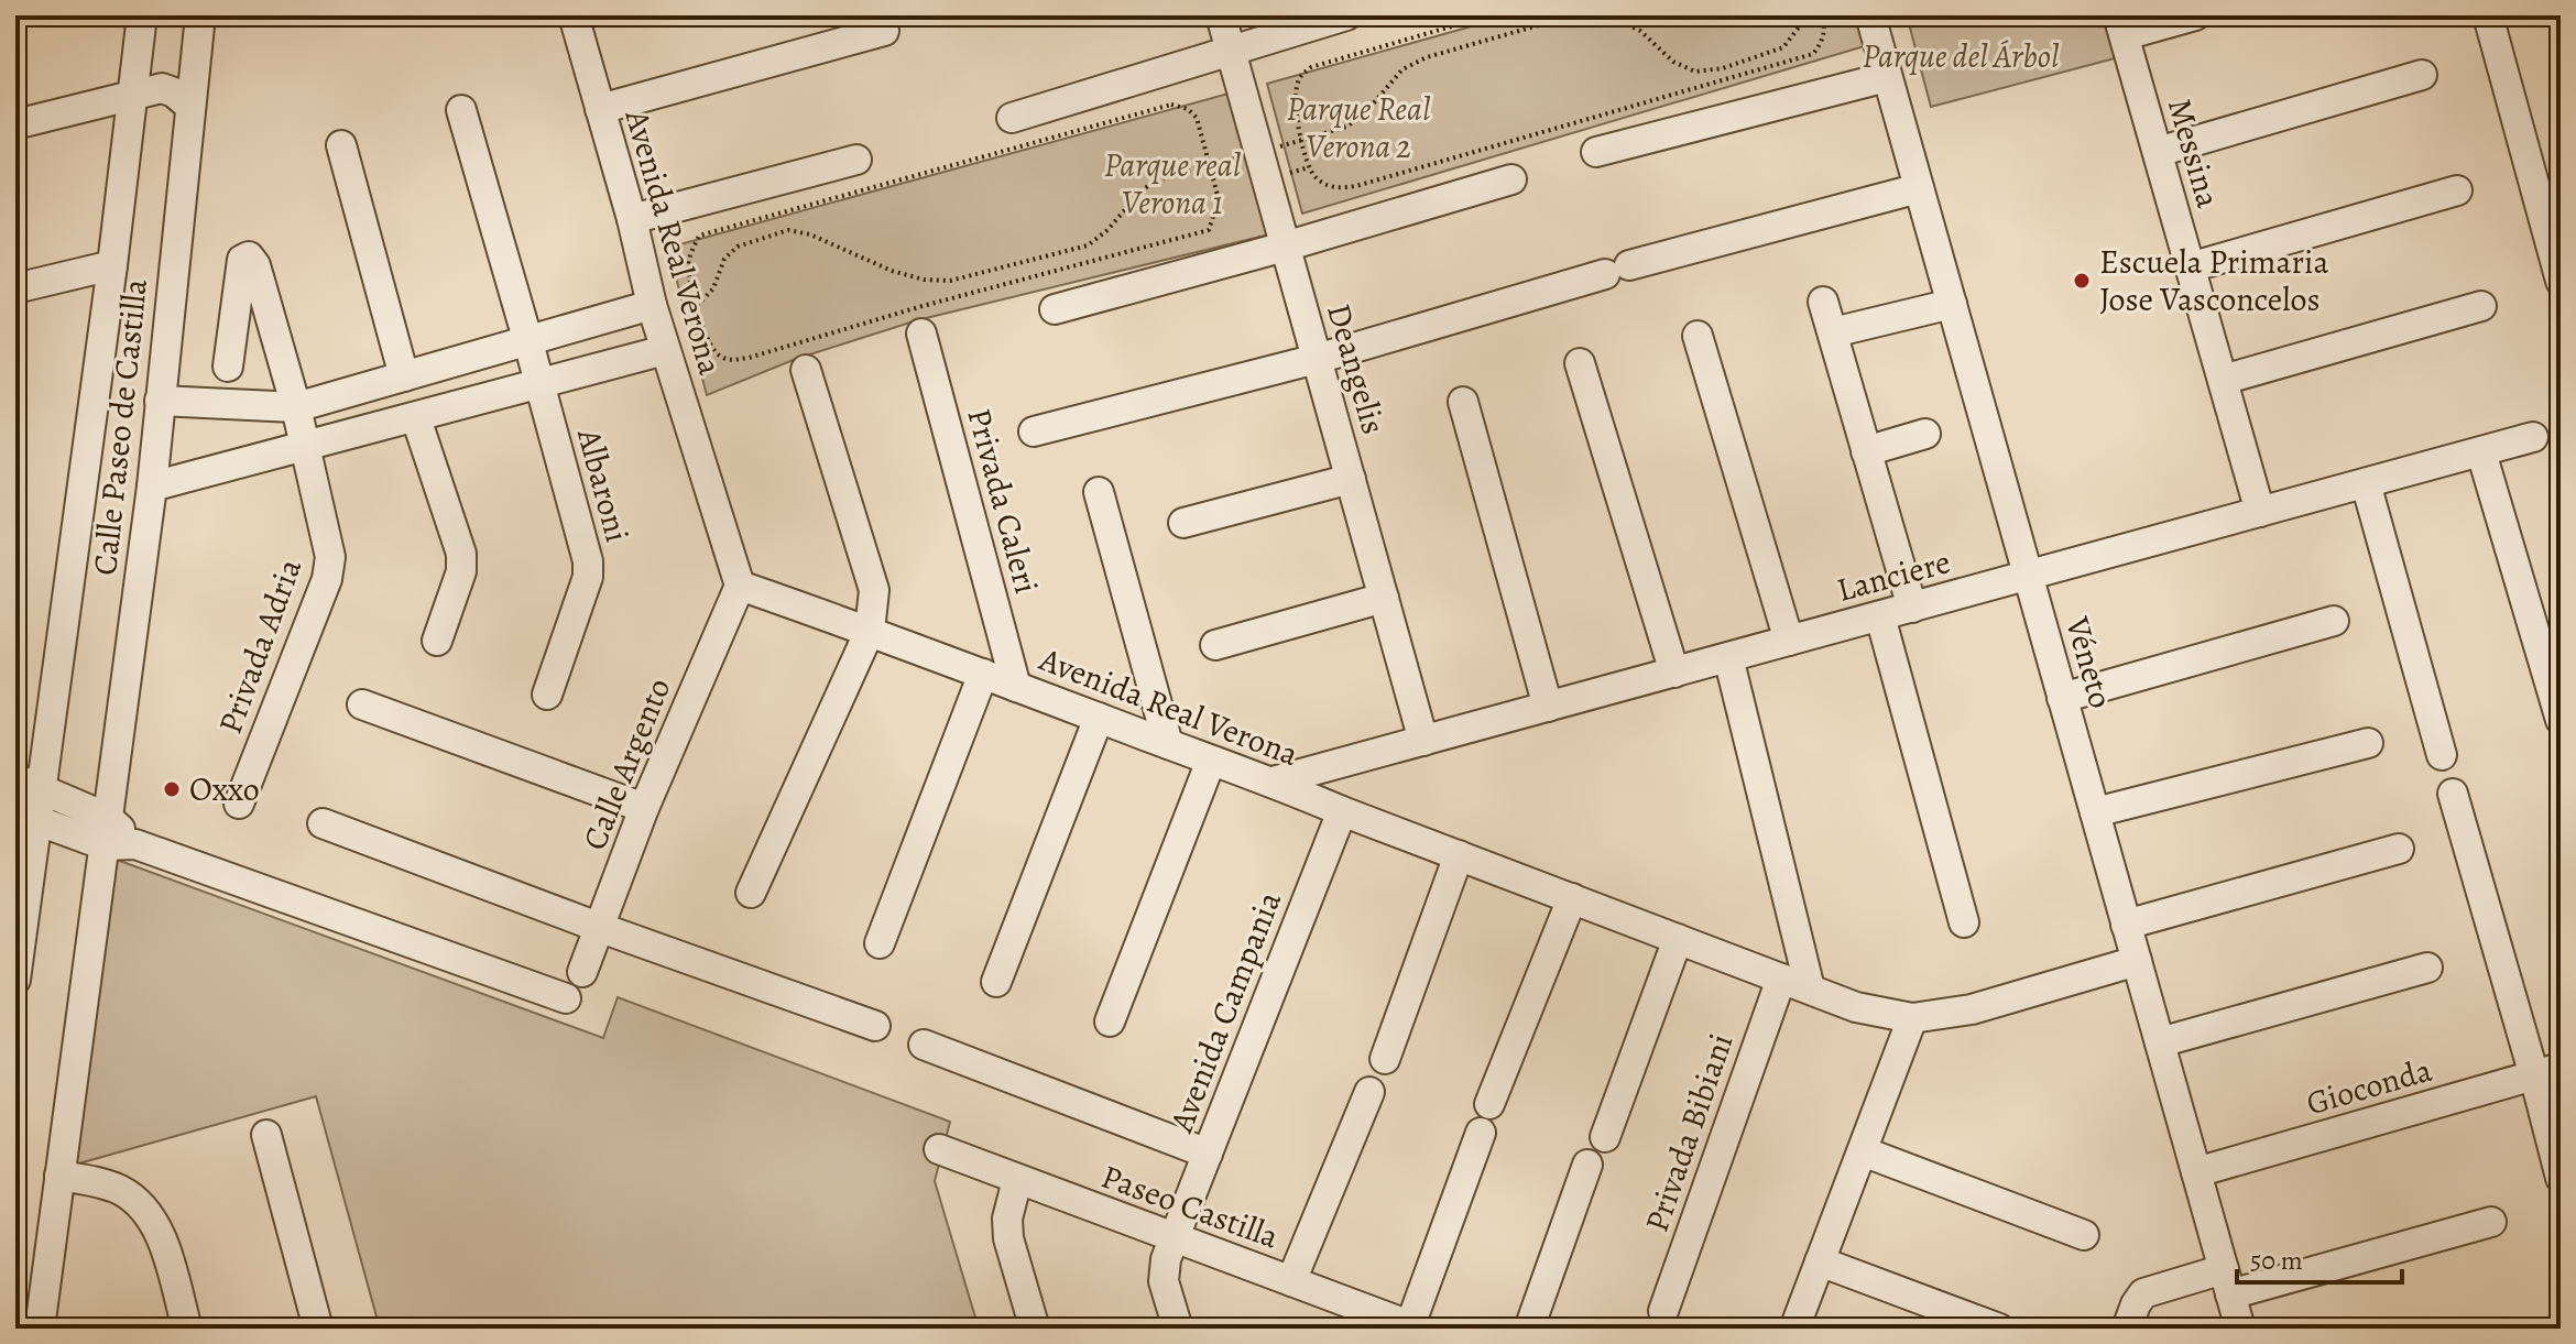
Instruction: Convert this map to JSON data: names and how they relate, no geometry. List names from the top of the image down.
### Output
{
  "streets": {
    "street": [
      "Messina",
      "Avenida Real Verona",
      "Deangelis",
      "Calle Paseo de Castilla",
      "Albaroni",
      "Privada Caleri",
      "Lanciere",
      "Privada Adria",
      "Véneto",
      "Calle Argento",
      "Avenida Campania",
      "Gioconda",
      "Privada Bibiani",
      "Paseo Castilla"
    ]
  },
  "crossings": [
    ["Messina", "Lanciere"],
    ["Avenida Real Verona", "Privada Caleri"],
    ["Avenida Real Verona", "Lanciere"],
    ["Avenida Real Verona", "Véneto"],
    ["Avenida Real Verona", "Calle Argento"],
    ["Avenida Real Verona", "Avenida Campania"],
    ["Avenida Real Verona", "Privada Bibiani"],
    ["Deangelis", "Lanciere"],
    ["Lanciere", "Véneto"],
    ["Véneto", "Gioconda"],
    ["Avenida Campania", "Paseo Castilla"]
  ],
  "parks": ["Parque del Árbol", "Parque Real Verona 2", "Parque real Verona 1"],
  "places": ["Escuela Primaria Jose Vasconcelos", "Oxxo"],
  "scale_bar": "50 m"
}
